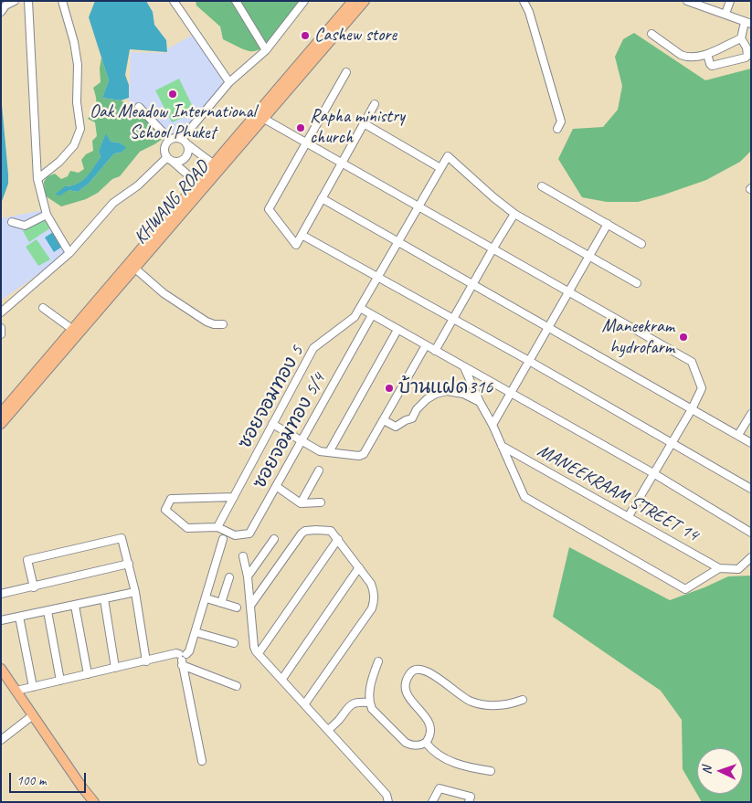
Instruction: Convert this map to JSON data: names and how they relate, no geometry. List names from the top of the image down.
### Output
{
  "streets": {
    "main road": ["KHWANG ROAD"],
    "street": ["ซอยจอมทอง 5", "ซอยจอมทอง 5/4", "MANEEKRAAM STREET 14"]
  },
  "crossings": [
    ["ซอยจอมทอง 5", "ซอยจอมทอง 5/4"],
    ["ซอยจอมทอง 5", "MANEEKRAAM STREET 14"],
    ["ซอยจอมทอง 5/4", "MANEEKRAAM STREET 14"]
  ],
  "places": [
    "Cashew store",
    "Oak Meadow International School Phuket",
    "Rapha ministry church",
    "Maneekram hydrofarm",
    "บ้านแฝด316"
  ],
  "scale_bar": "100 m",
  "north": "left"
}
